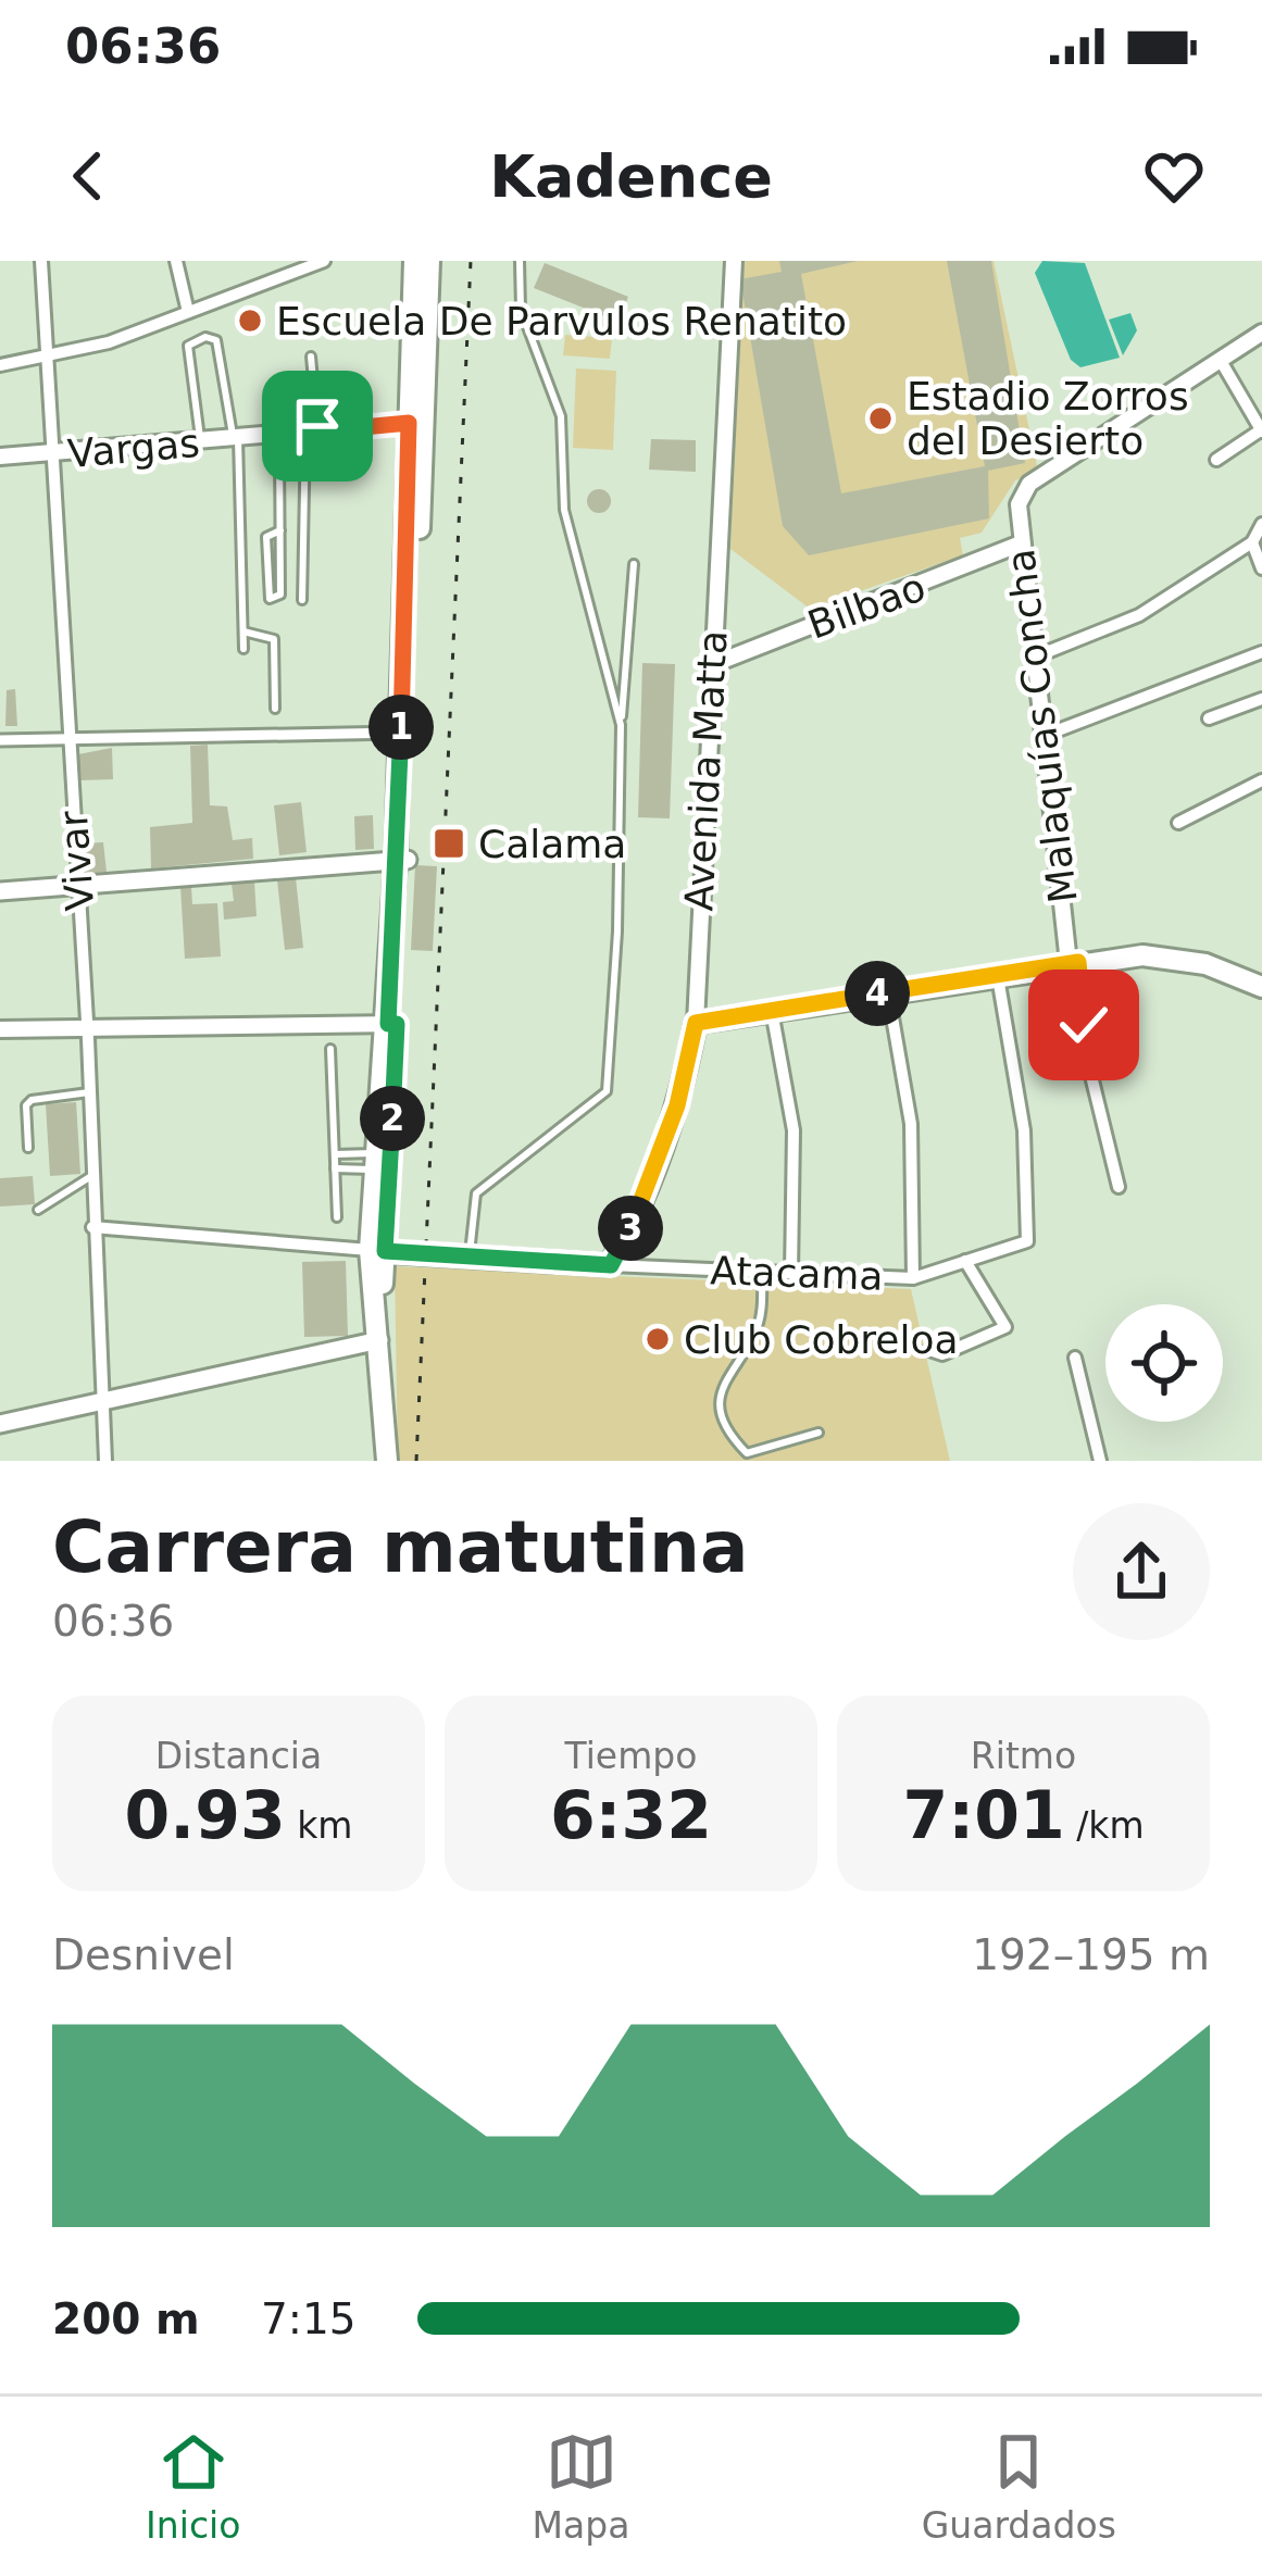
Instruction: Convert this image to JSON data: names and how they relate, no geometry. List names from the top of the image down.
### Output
{
  "streets": {
    "main road": ["Avenida Matta", "Atacama"],
    "street": [
      "Vargas",
      "Bilbao",
      "Malaquías Concha",
      "Vivar"
    ]
  },
  "crossings": [
    ["Vargas", "Vivar"],
    ["Bilbao", "Malaquías Concha"],
    ["Bilbao", "Avenida Matta"],
    ["Avenida Matta", "Atacama"],
    ["Vivar", "Atacama"]
  ],
  "places": {
    "other": ["Escuela De Parvulos Renatito", "Estadio Zorros del Desierto", "Club Cobreloa"],
    "transit": ["Calama"]
  },
  "page": {
    "status": "06:36",
    "header": "Kadence",
    "pins": [
      "1",
      "4",
      "2",
      "3"
    ],
    "heading": ["Carrera matutina", "06:36"],
    "stats": [
      ["Distancia", "0.93 km"],
      ["Tiempo", "6:32"],
      ["Ritmo", "7:01 /km"]
    ],
    "chart": ["Desnivel", "192–195 m"],
    "list": [
      {
        "name": "200 m",
        "note": "7:15"
      }
    ],
    "tabs": ["Inicio", "Mapa", "Guardados"]
  }
}
